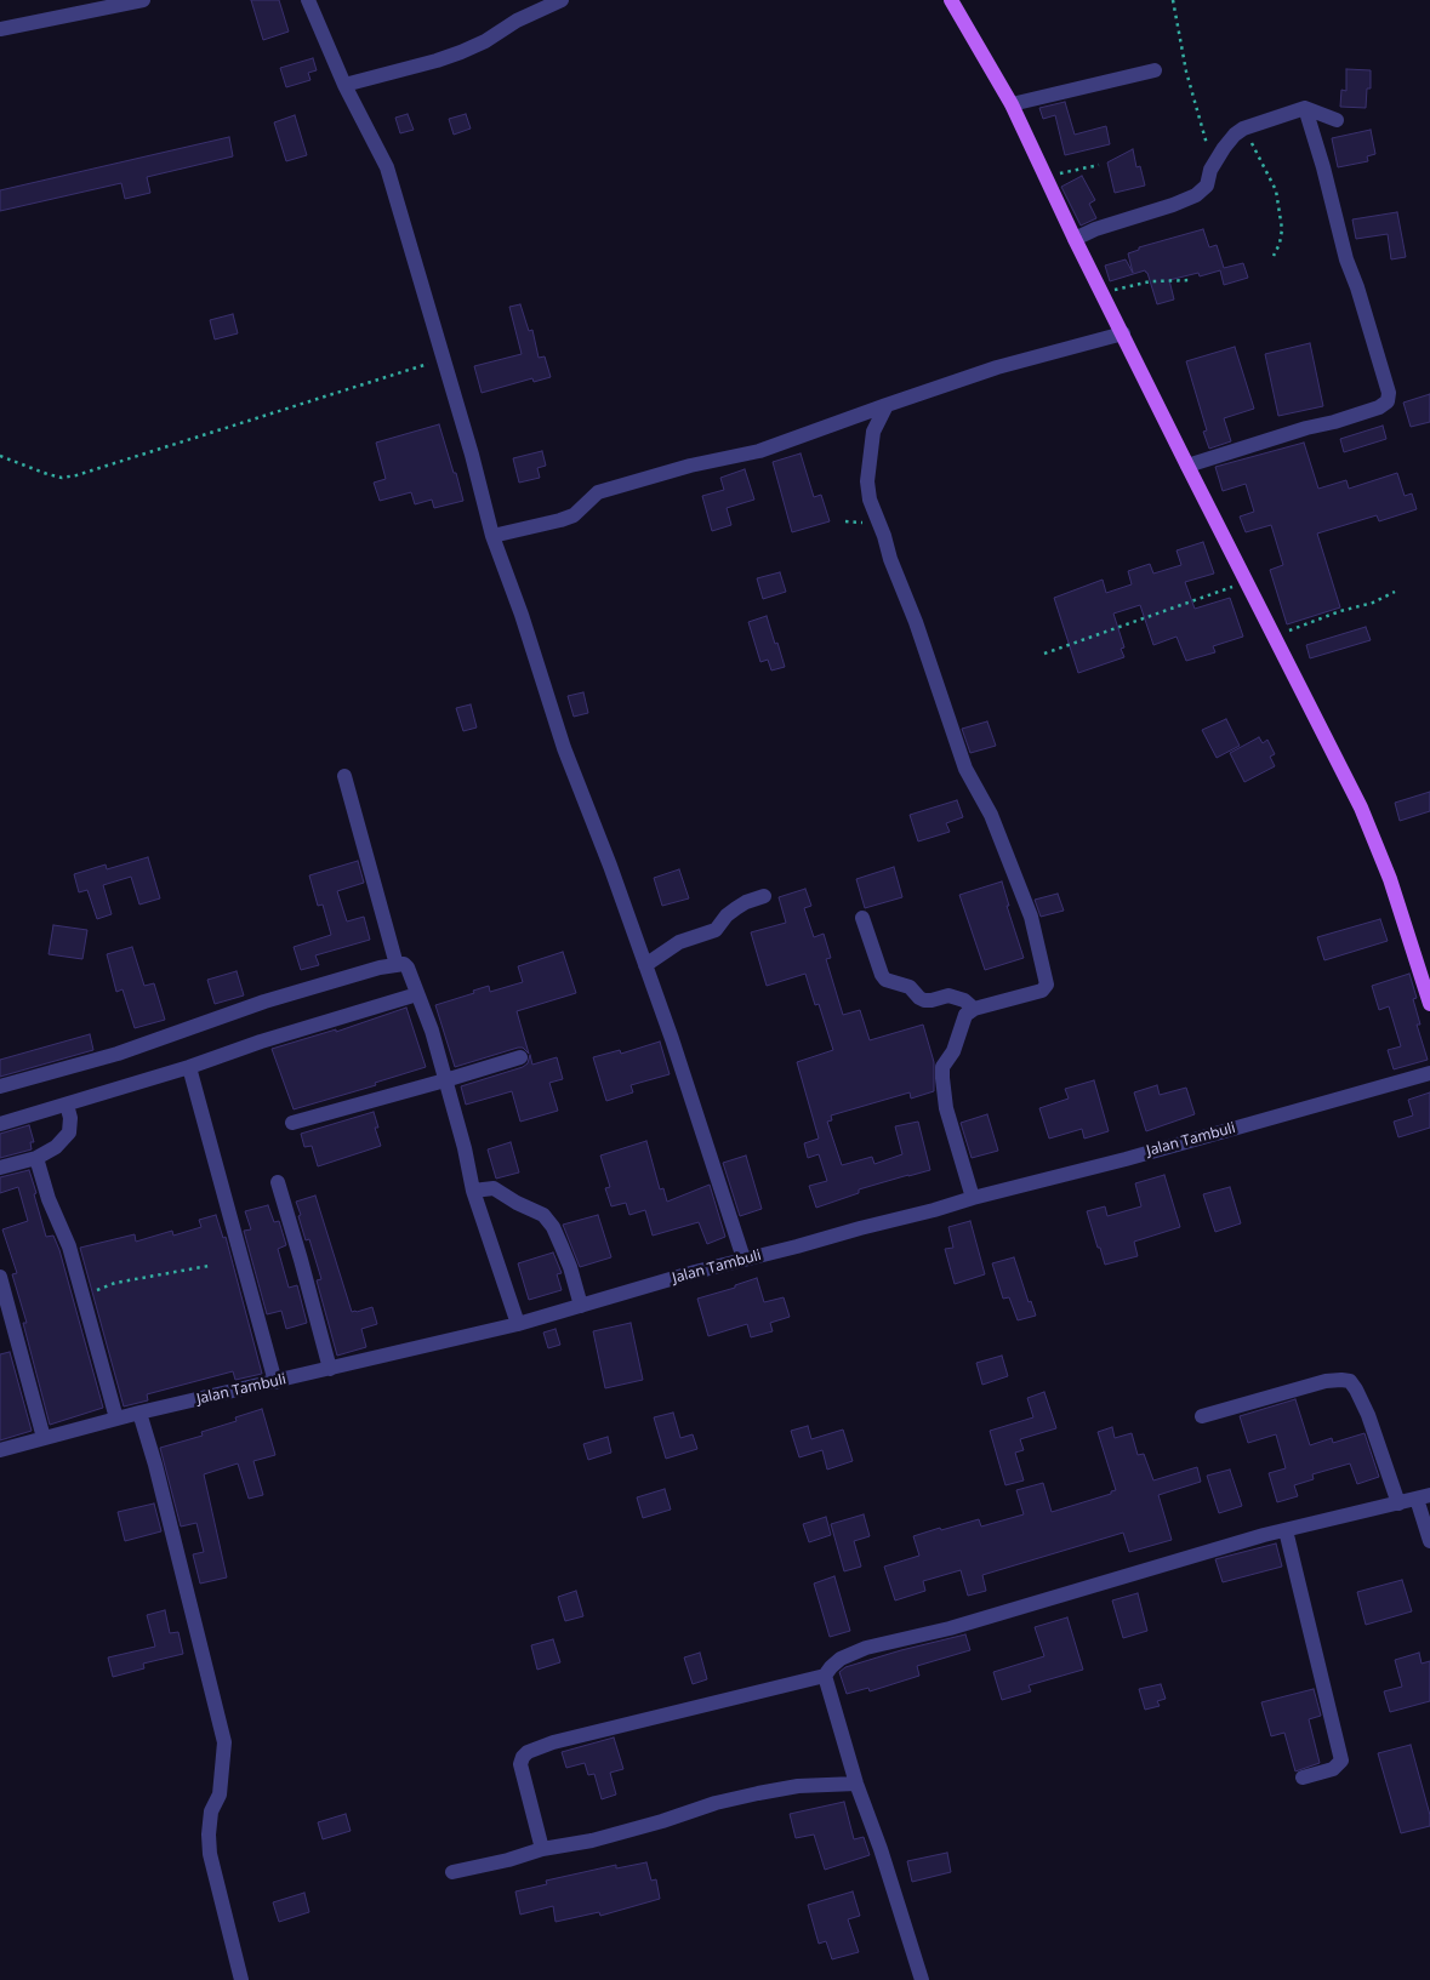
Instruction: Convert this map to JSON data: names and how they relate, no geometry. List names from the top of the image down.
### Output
{
  "streets": {
    "street": ["Jalan Tambuli"]
  }
}
